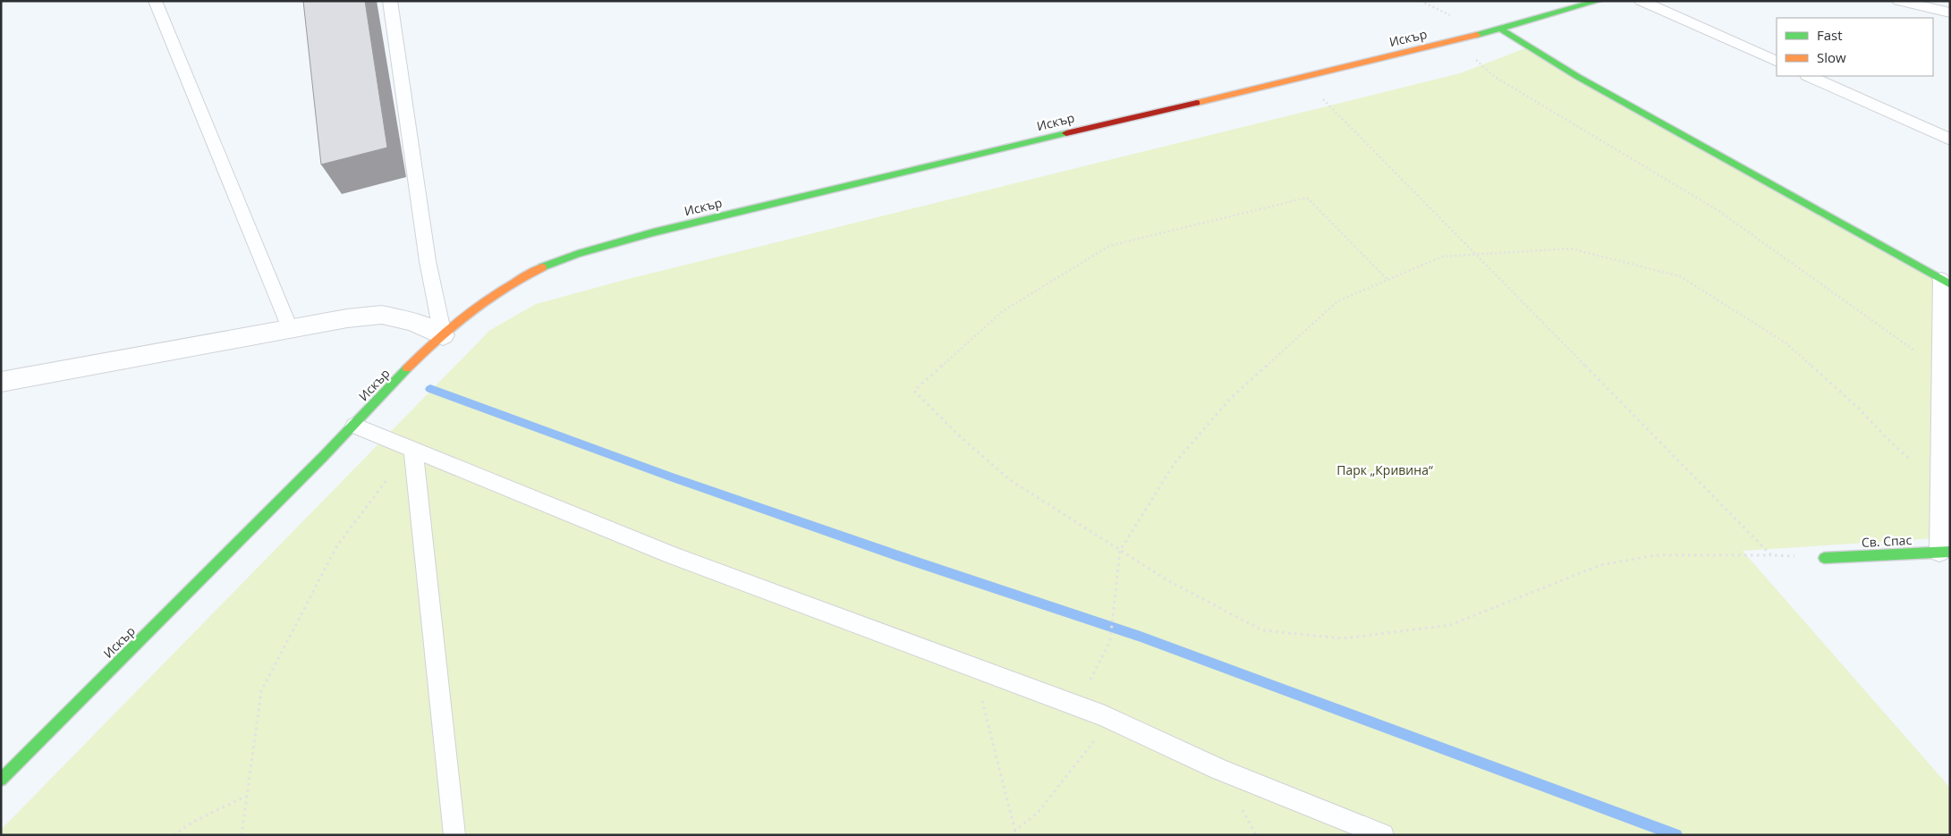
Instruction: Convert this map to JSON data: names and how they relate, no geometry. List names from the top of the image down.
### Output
{
  "streets": {
    "street": ["Искър", "Св. Спас"]
  },
  "parks": ["Парк „Кривина“"],
  "legend": ["Fast", "Slow"]
}
